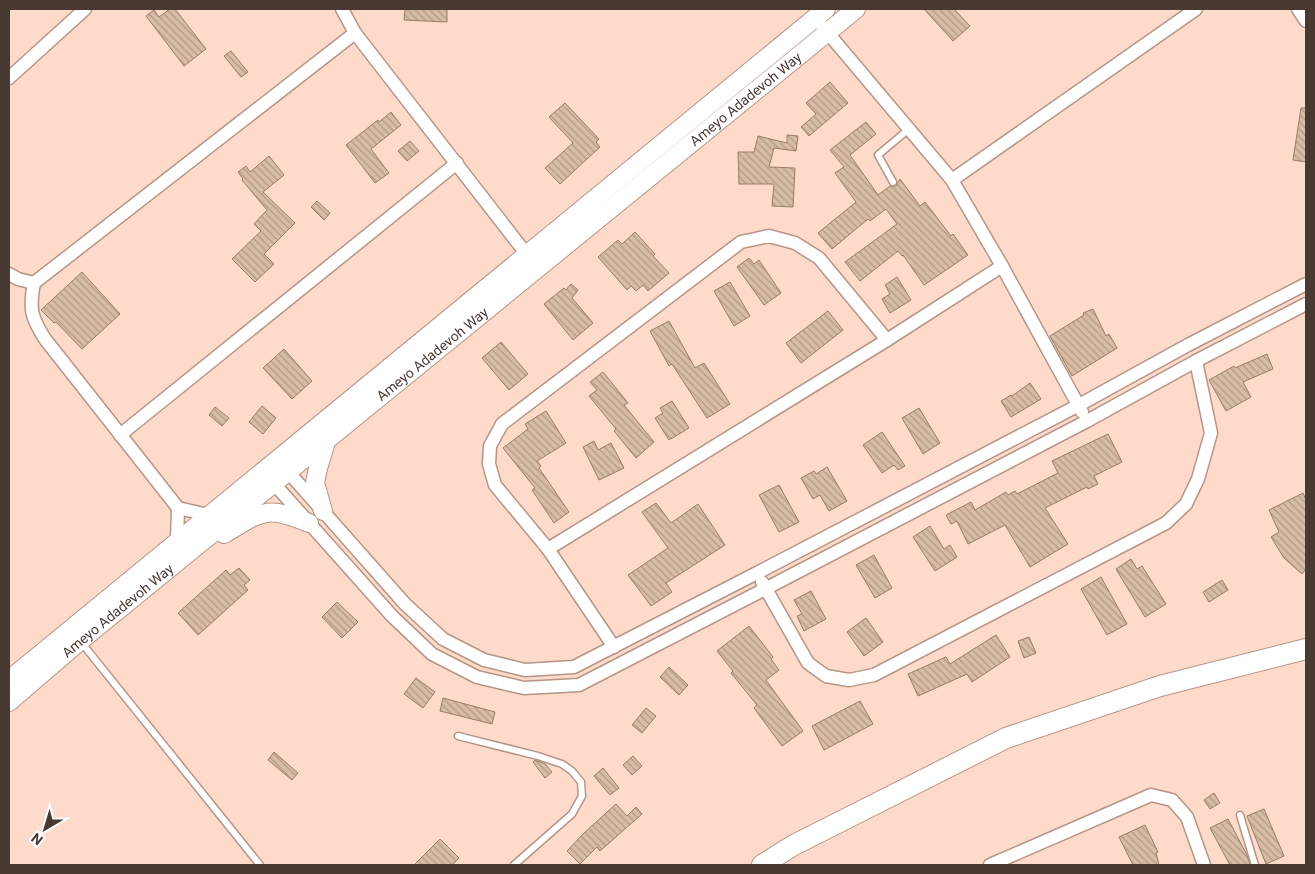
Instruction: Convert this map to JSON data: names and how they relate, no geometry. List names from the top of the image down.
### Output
{
  "streets": {
    "street": ["Ameyo Adadevoh Way"]
  },
  "north": "bottom left"
}
